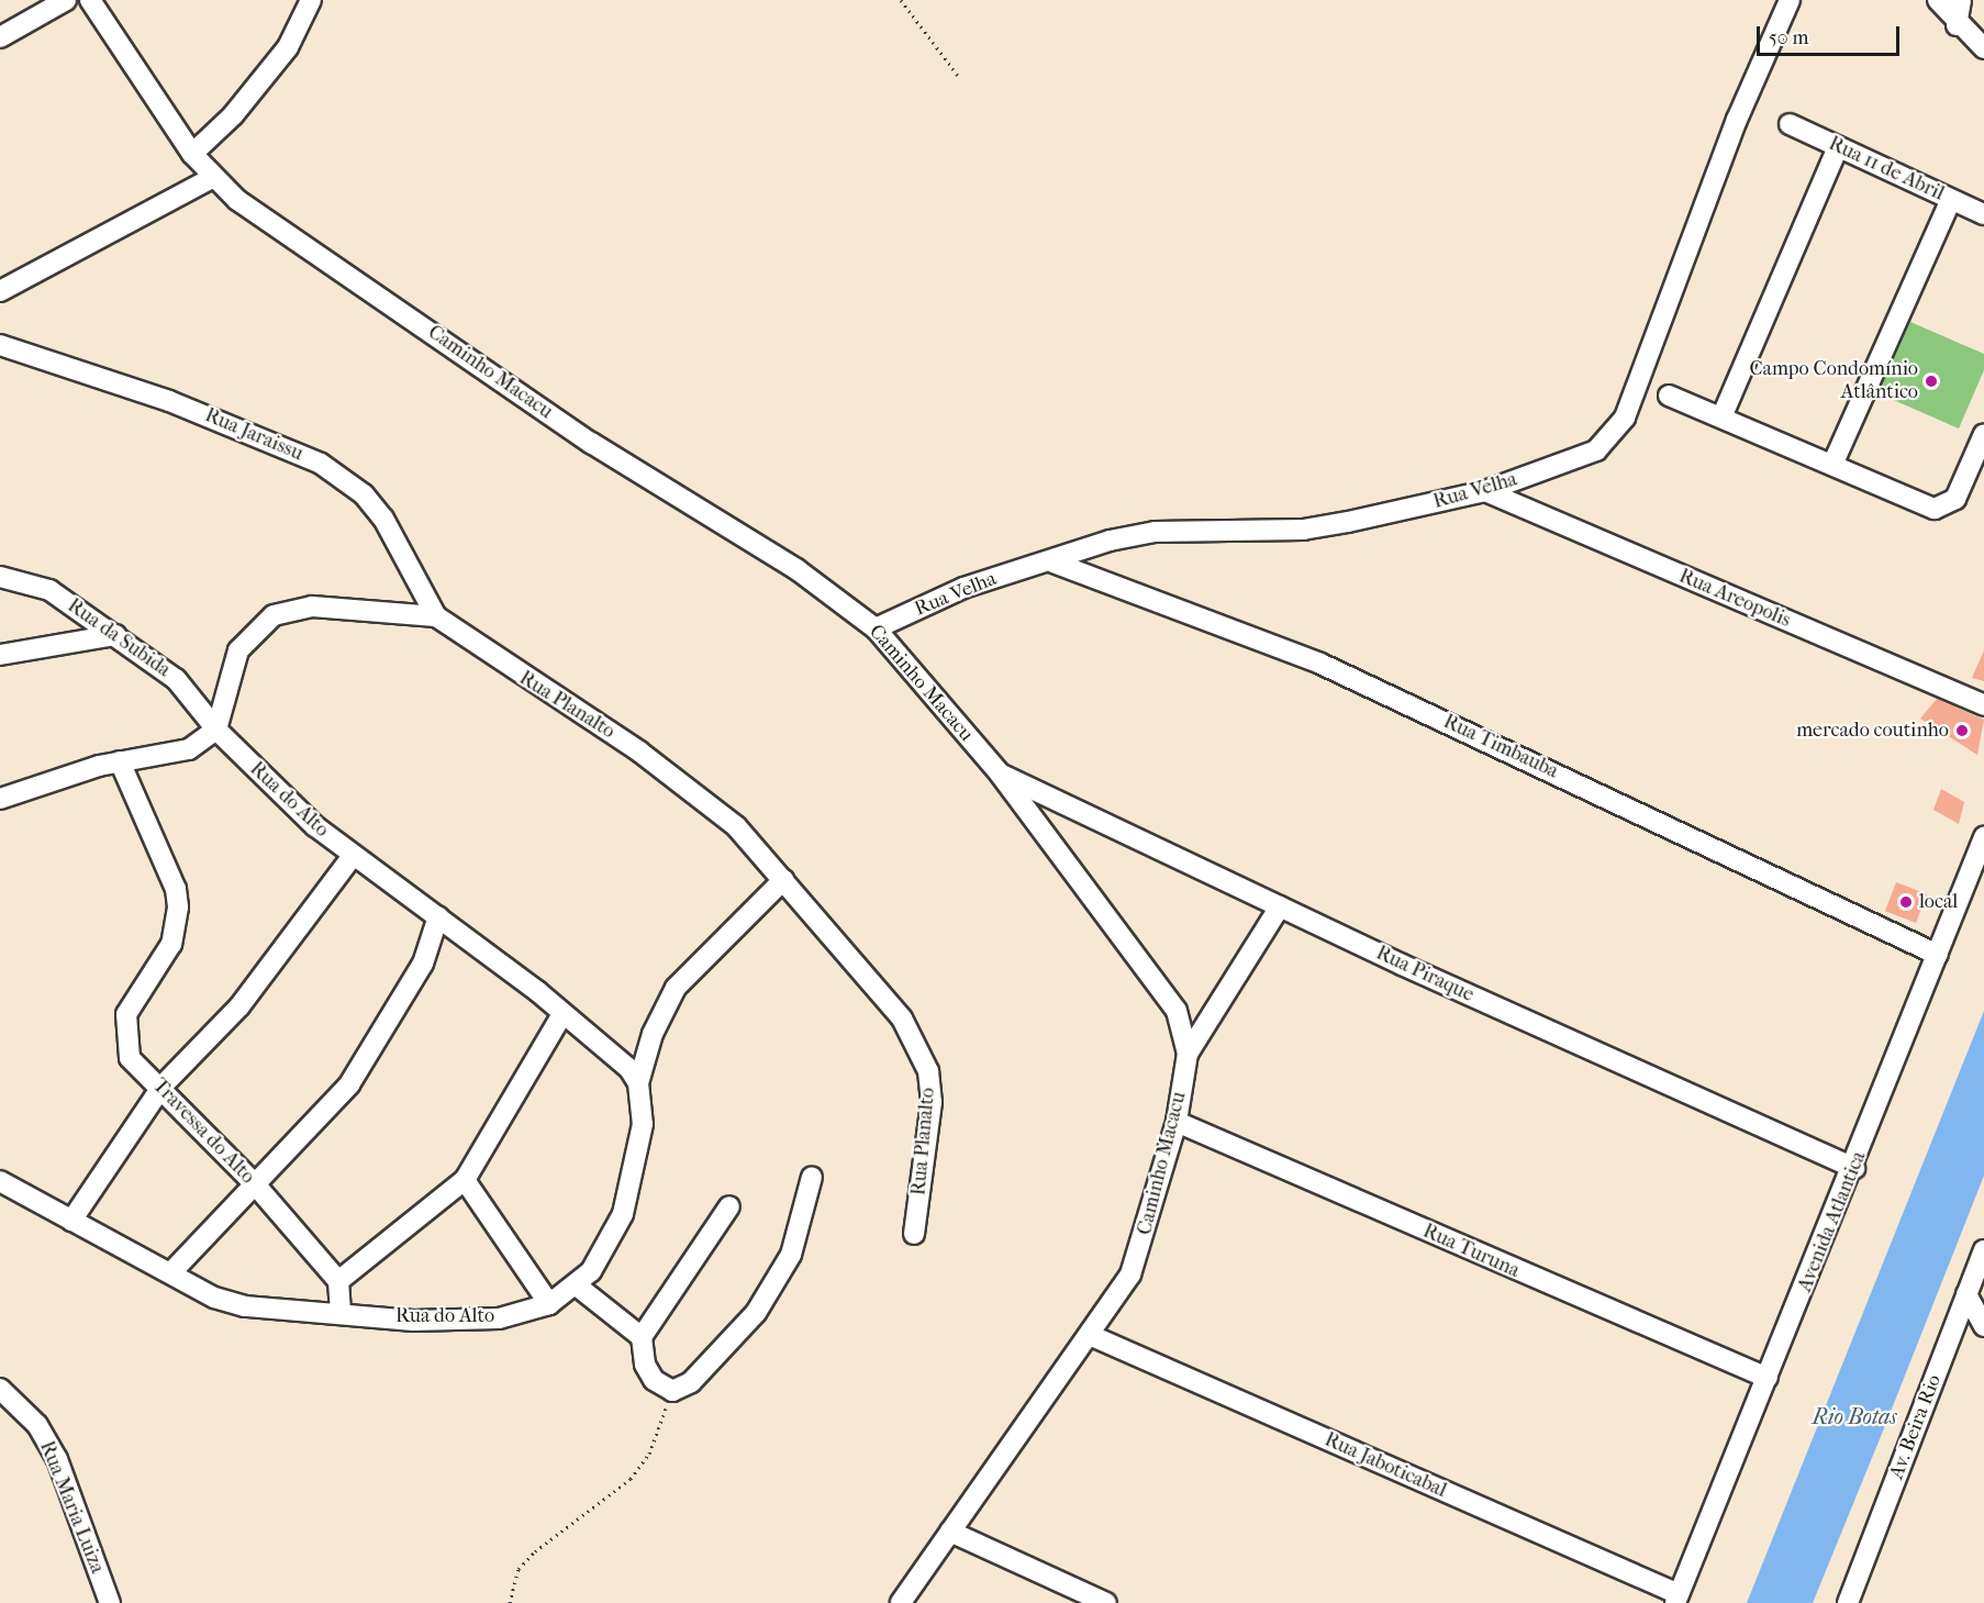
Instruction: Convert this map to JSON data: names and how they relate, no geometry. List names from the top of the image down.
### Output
{
  "streets": {
    "street": [
      "Rua 11 de Abril",
      "Caminho Macacu",
      "Rua Jaraissu",
      "Rua Velha",
      "Rua Areopolis",
      "Rua da Subida",
      "Rua Planalto",
      "Rua Timbauba",
      "Rua do Alto",
      "Rua Piraque",
      "Travessa do Alto",
      "Avenida Atlantica",
      "Rua Turuna",
      "Av. Beira Rio",
      "Rua Jaboticabal",
      "Rua Maria Luiza"
    ]
  },
  "crossings": [
    ["Caminho Macacu", "Rua Velha"],
    ["Caminho Macacu", "Rua Piraque"],
    ["Caminho Macacu", "Rua Turuna"],
    ["Caminho Macacu", "Rua Jaboticabal"],
    ["Rua Jaraissu", "Rua Planalto"],
    ["Rua Velha", "Rua Areopolis"],
    ["Rua Velha", "Rua Timbauba"],
    ["Rua da Subida", "Rua Planalto"],
    ["Rua da Subida", "Rua do Alto"],
    ["Rua Planalto", "Rua do Alto"],
    ["Rua Timbauba", "Avenida Atlantica"],
    ["Rua Piraque", "Avenida Atlantica"],
    ["Avenida Atlantica", "Rua Turuna"],
    ["Avenida Atlantica", "Rua Jaboticabal"]
  ],
  "water": ["Rio Botas"],
  "places": ["Campo Condomínio Atlântico", "mercado coutinho", "local"],
  "scale_bar": "50 m"
}
